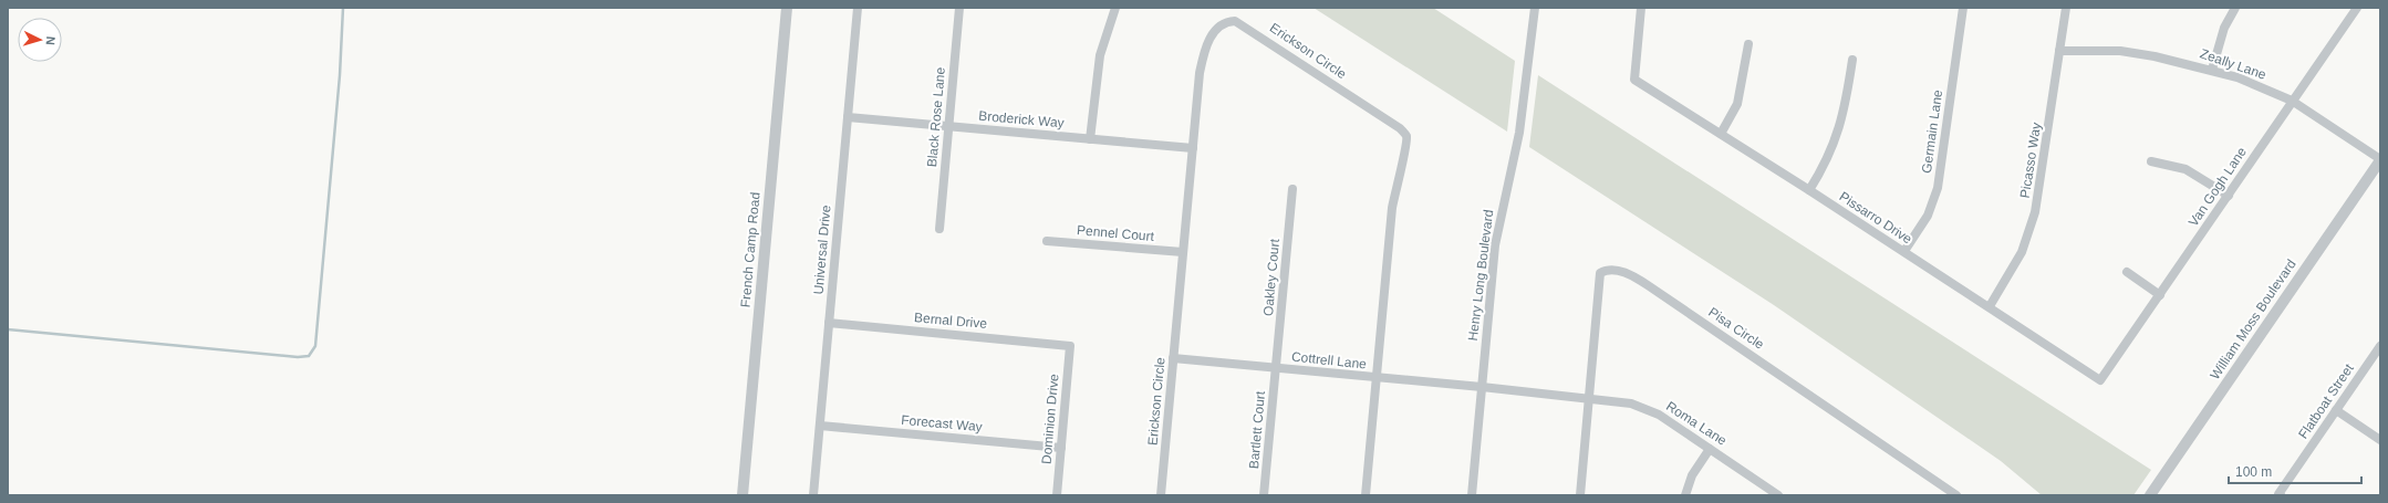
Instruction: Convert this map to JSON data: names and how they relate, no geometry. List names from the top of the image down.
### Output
{
  "streets": {
    "street": [
      "Erickson Circle",
      "Zeally Lane",
      "Black Rose Lane",
      "Broderick Way",
      "Germain Lane",
      "Picasso Way",
      "Van Gogh Lane",
      "Pissarro Drive",
      "Pennel Court",
      "French Camp Road",
      "Universal Drive",
      "Henry Long Boulevard",
      "Oakley Court",
      "William Moss Boulevard",
      "Bernal Drive",
      "Pisa Circle",
      "Cottrell Lane",
      "Flatboat Street",
      "Dominion Drive",
      "Forecast Way",
      "Roma Lane",
      "Bartlett Court"
    ]
  },
  "crossings": [
    ["Erickson Circle", "Broderick Way"],
    ["Erickson Circle", "Pennel Court"],
    ["Erickson Circle", "Cottrell Lane"],
    ["Zeally Lane", "Picasso Way"],
    ["Zeally Lane", "Van Gogh Lane"],
    ["Zeally Lane", "William Moss Boulevard"],
    ["Black Rose Lane", "Broderick Way"],
    ["Broderick Way", "Universal Drive"],
    ["Germain Lane", "Pissarro Drive"],
    ["Picasso Way", "Pissarro Drive"],
    ["Van Gogh Lane", "Pissarro Drive"],
    ["Universal Drive", "Bernal Drive"],
    ["Universal Drive", "Forecast Way"],
    ["Henry Long Boulevard", "Cottrell Lane"],
    ["Oakley Court", "Cottrell Lane"],
    ["Oakley Court", "Bartlett Court"],
    ["Bernal Drive", "Dominion Drive"],
    ["Pisa Circle", "Roma Lane"],
    ["Cottrell Lane", "Bartlett Court"],
    ["Dominion Drive", "Forecast Way"]
  ],
  "scale_bar": "100 m",
  "north": "right"
}
